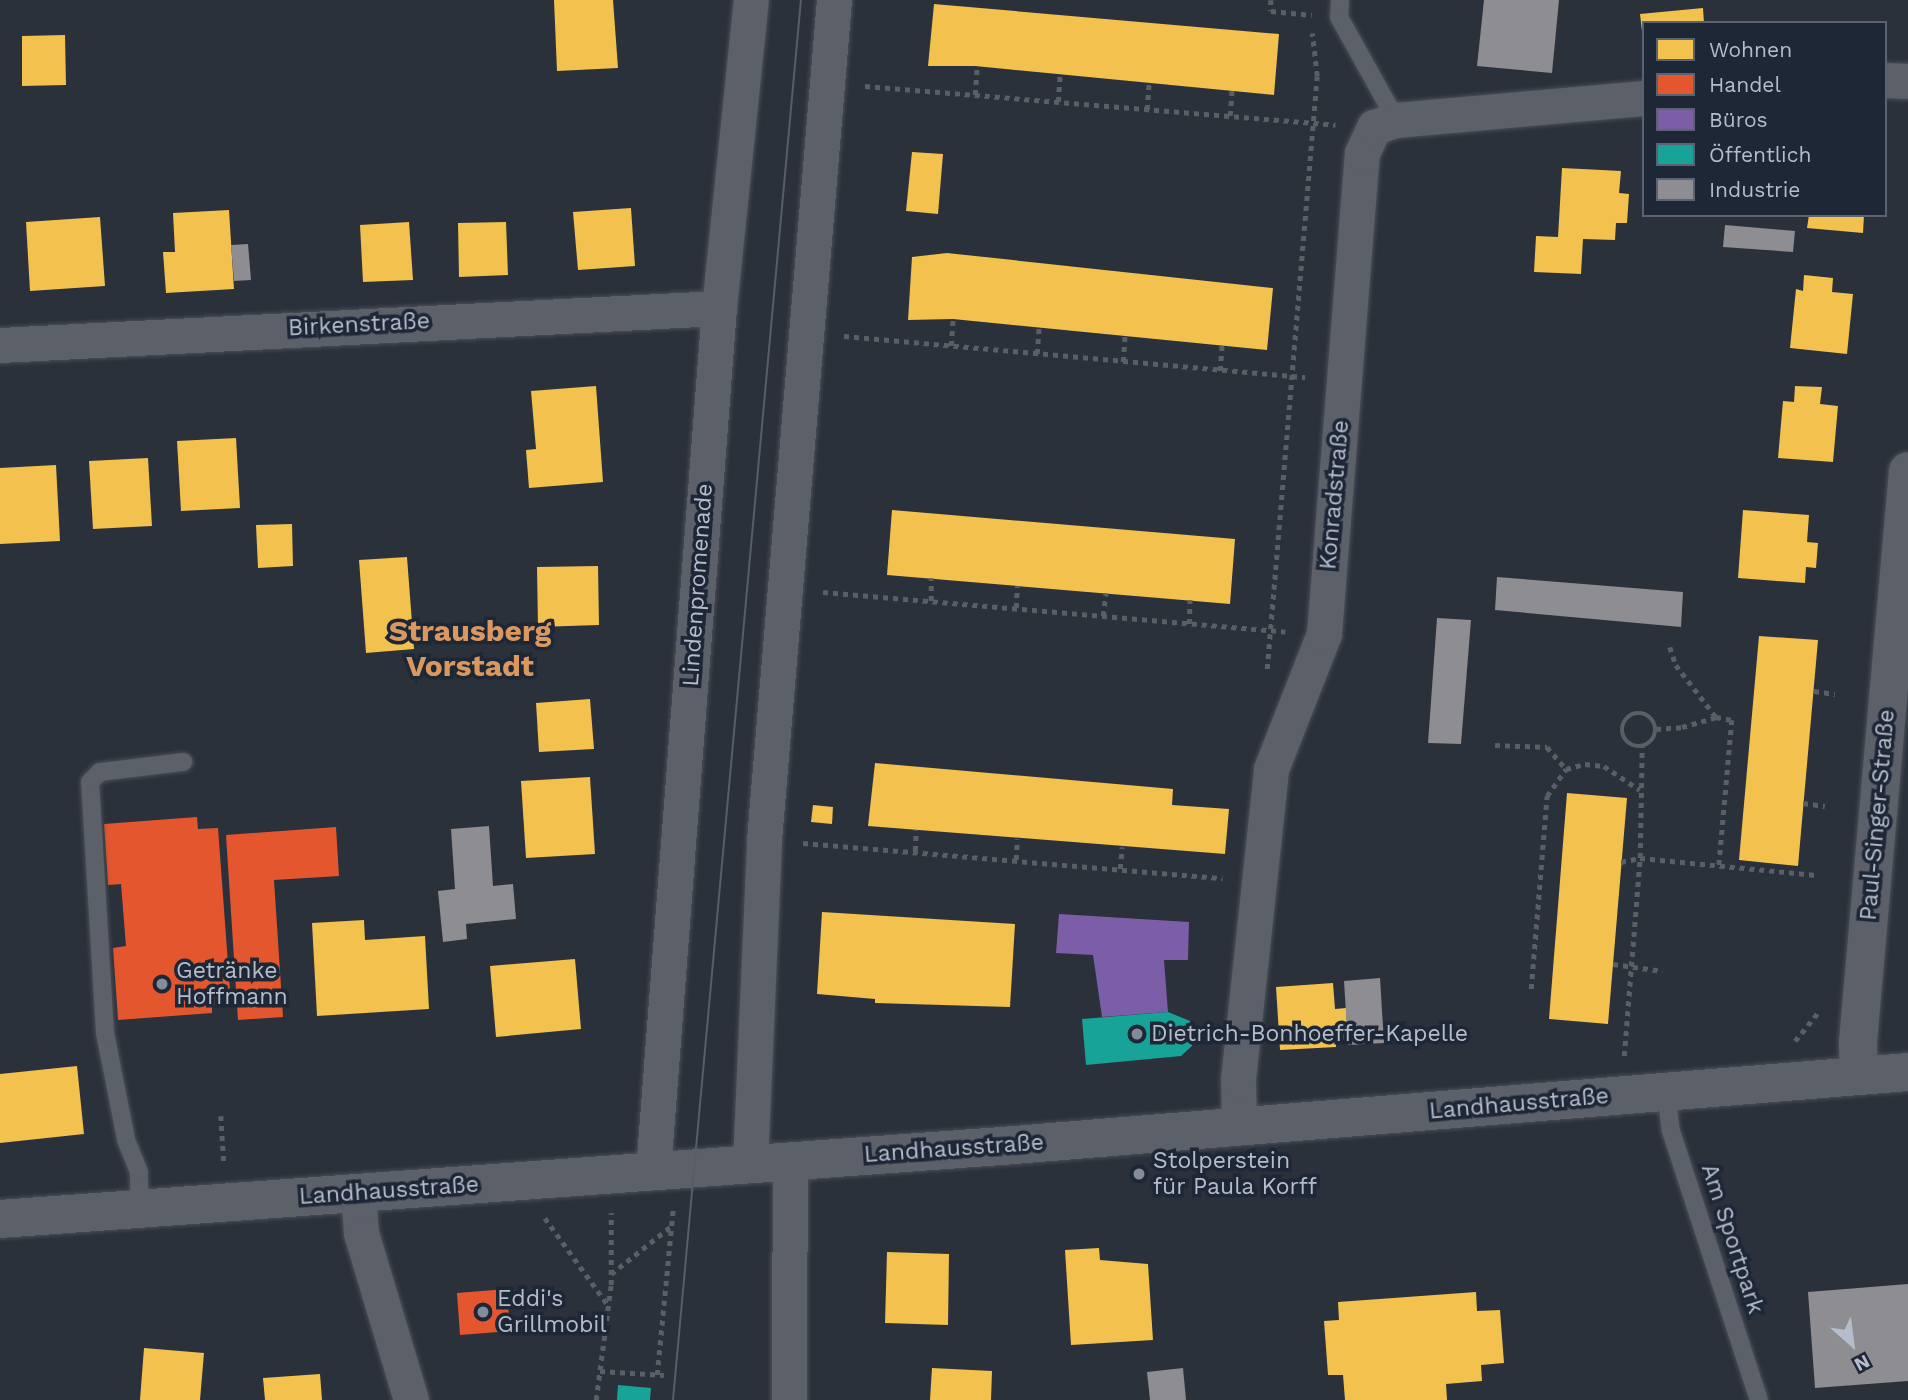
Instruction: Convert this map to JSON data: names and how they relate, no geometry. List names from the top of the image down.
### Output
{
  "streets": {
    "street": [
      "Birkenstraße",
      "Konradstraße",
      "Lindenpromenade",
      "Paul-Singer-Straße",
      "Landhausstraße"
    ],
    "lane": ["Am Sportpark"]
  },
  "crossings": [
    ["Birkenstraße", "Lindenpromenade"],
    ["Konradstraße", "Landhausstraße"],
    ["Lindenpromenade", "Landhausstraße"],
    ["Paul-Singer-Straße", "Landhausstraße"],
    ["Landhausstraße", "Am Sportpark"]
  ],
  "districts": ["Strausberg Vorstadt"],
  "places": [
    "Getränke Hoffmann",
    "Dietrich-Bonhoeffer-Kapelle",
    "Stolperstein für Paula Korff",
    "Eddi's Grillmobil"
  ],
  "legend": [
    "Wohnen",
    "Handel",
    "Büros",
    "Öffentlich",
    "Industrie"
  ],
  "north": "bottom right"
}
